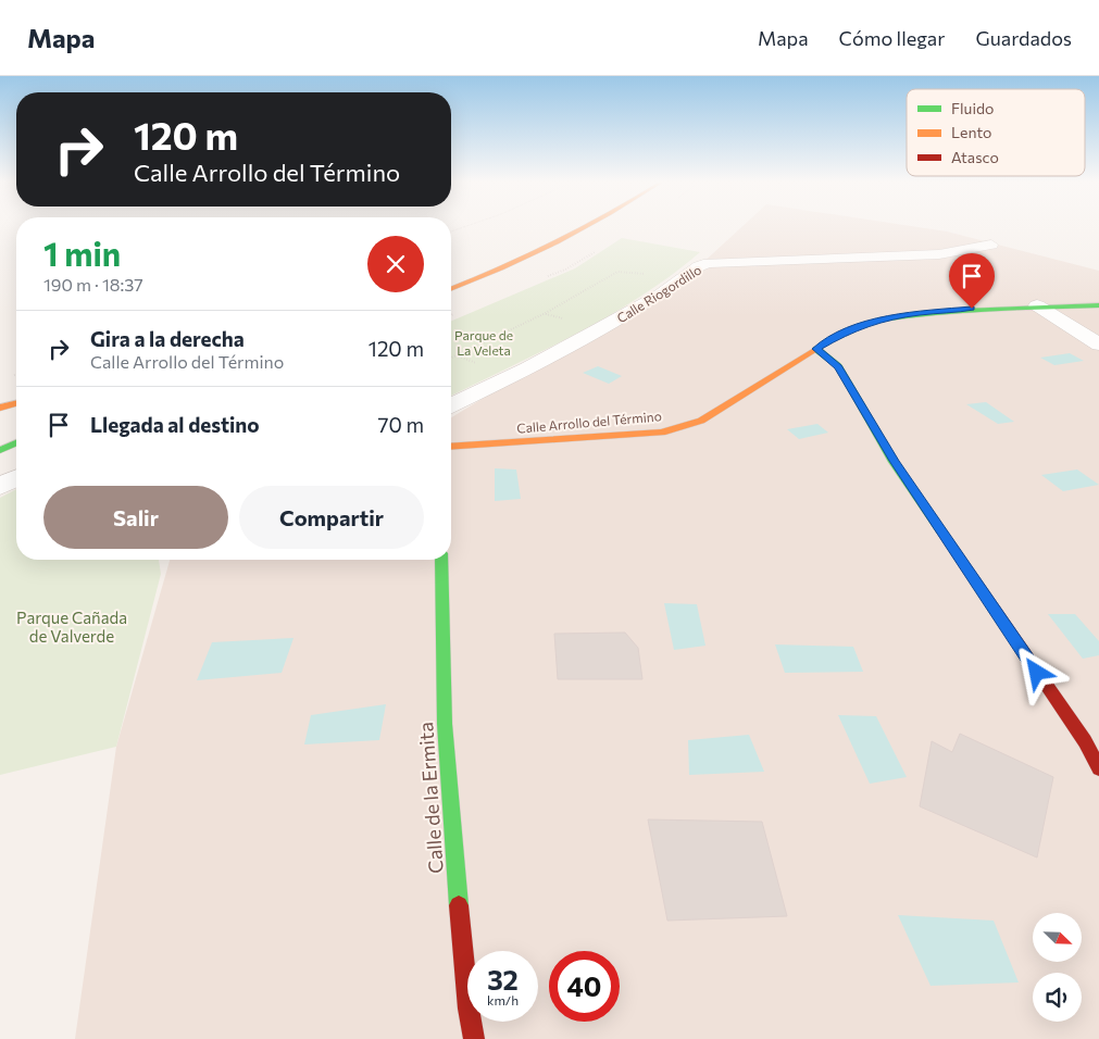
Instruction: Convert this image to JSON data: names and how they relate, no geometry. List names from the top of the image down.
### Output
{
  "streets": {
    "main road": ["Calle Arrollo del Término", "Calle de la Ermita"],
    "street": ["Calle Riogordillo"]
  },
  "parks": ["Parque de La Veleta", "Parque Cañada de Valverde"],
  "legend": ["Fluido", "Lento", "Atasco"],
  "north": "bottom right",
  "page": {
    "header": "Mapa",
    "nav": ["Mapa", "Cómo llegar", "Guardados"],
    "turn": ["120 m", "Calle Arrollo del Término"],
    "heading": ["1 min", "190 m · 18:37"],
    "list": [
      {
        "name": "Gira a la derecha",
        "note": "Calle Arrollo del Término",
        "value": "120 m"
      },
      {
        "name": "Llegada al destino",
        "value": "70 m"
      }
    ],
    "buttons": ["Salir", "Compartir"],
    "speed": "32 km/h",
    "limit": "40"
  }
}
